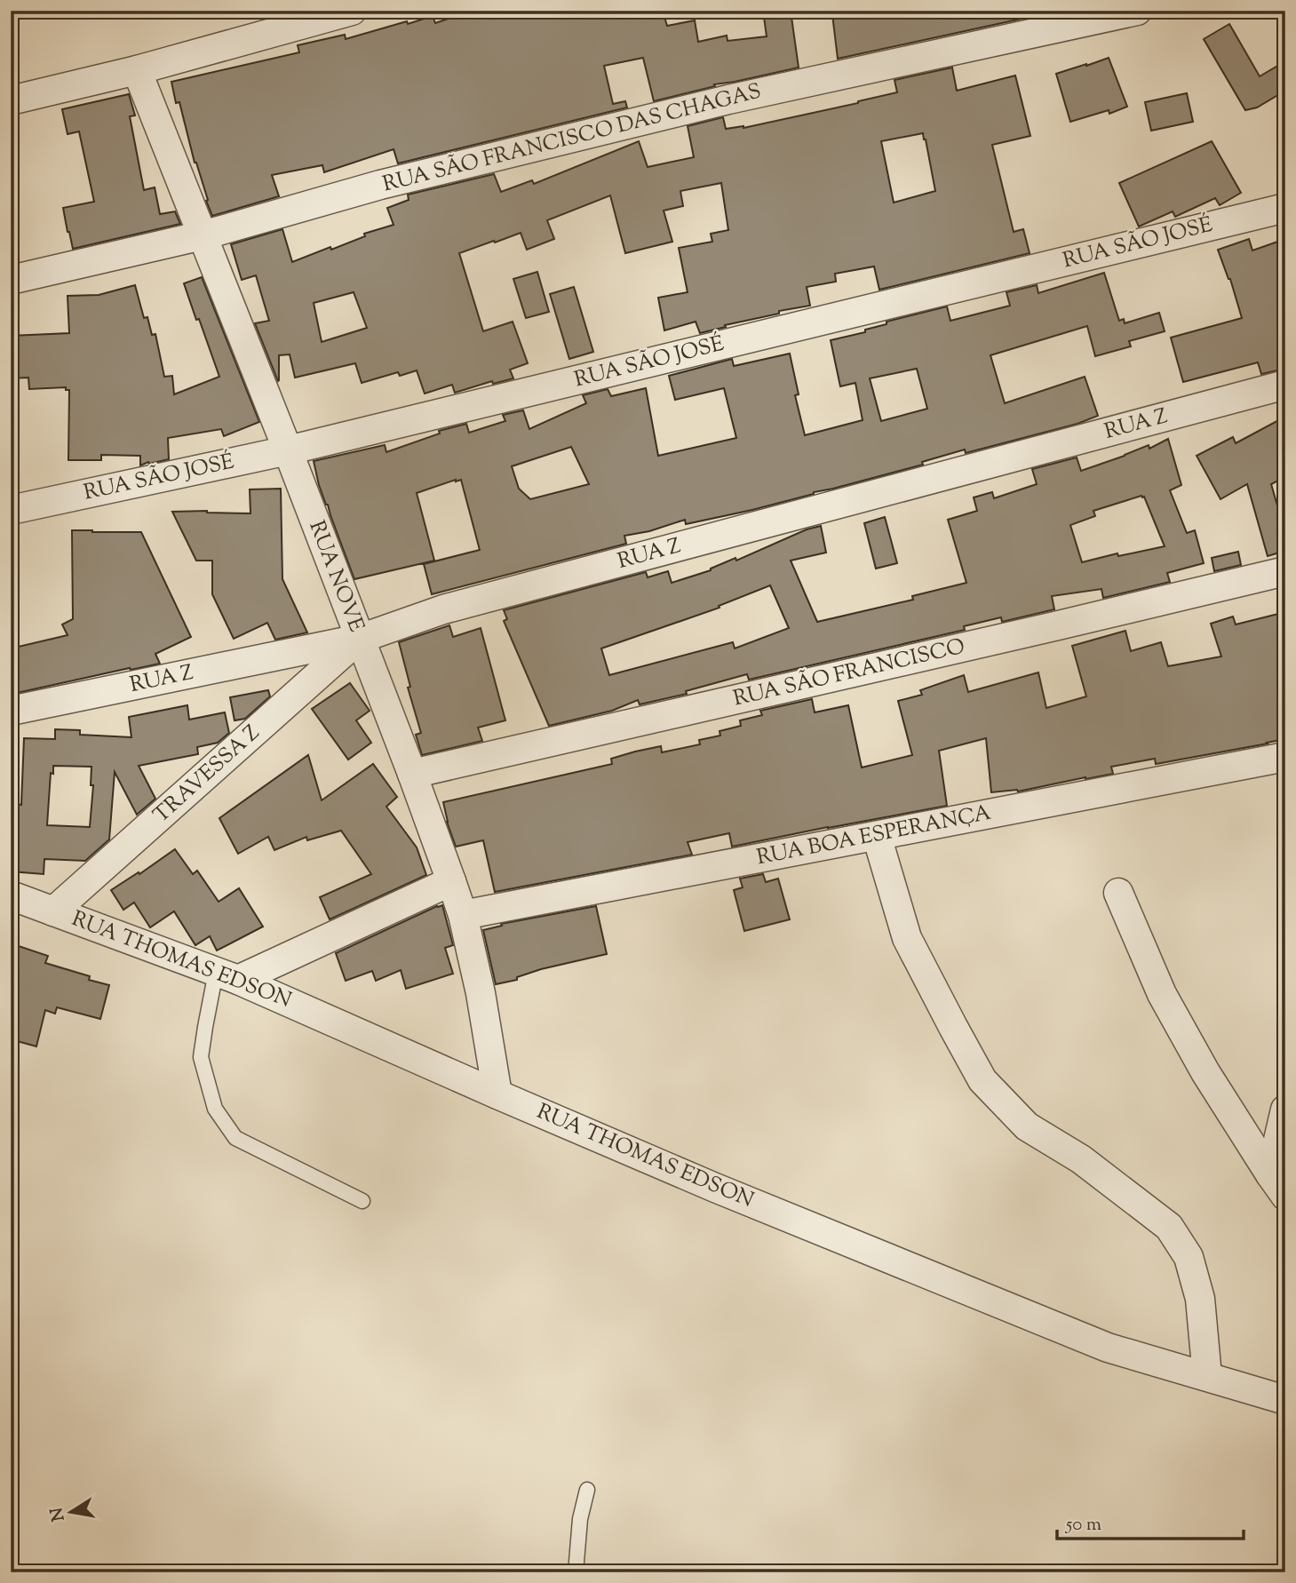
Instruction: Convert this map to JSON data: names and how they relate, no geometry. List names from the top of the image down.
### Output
{
  "streets": {
    "street": [
      "RUA SÃO FRANCISCO DAS CHAGAS",
      "RUA SÃO JOSÉ",
      "RUA Z",
      "RUA NOVE",
      "RUA SÃO FRANCISCO",
      "TRAVESSA Z",
      "RUA BOA ESPERANÇA",
      "RUA THOMAS EDSON"
    ]
  },
  "crossings": [
    ["RUA SÃO FRANCISCO DAS CHAGAS", "RUA NOVE"],
    ["RUA SÃO JOSÉ", "RUA NOVE"],
    ["RUA Z", "RUA NOVE"],
    ["RUA Z", "TRAVESSA Z"],
    ["RUA NOVE", "RUA SÃO FRANCISCO"],
    ["RUA NOVE", "TRAVESSA Z"],
    ["RUA NOVE", "RUA BOA ESPERANÇA"],
    ["RUA NOVE", "RUA THOMAS EDSON"],
    ["TRAVESSA Z", "RUA THOMAS EDSON"]
  ],
  "scale_bar": "50 m",
  "north": "left"
}
